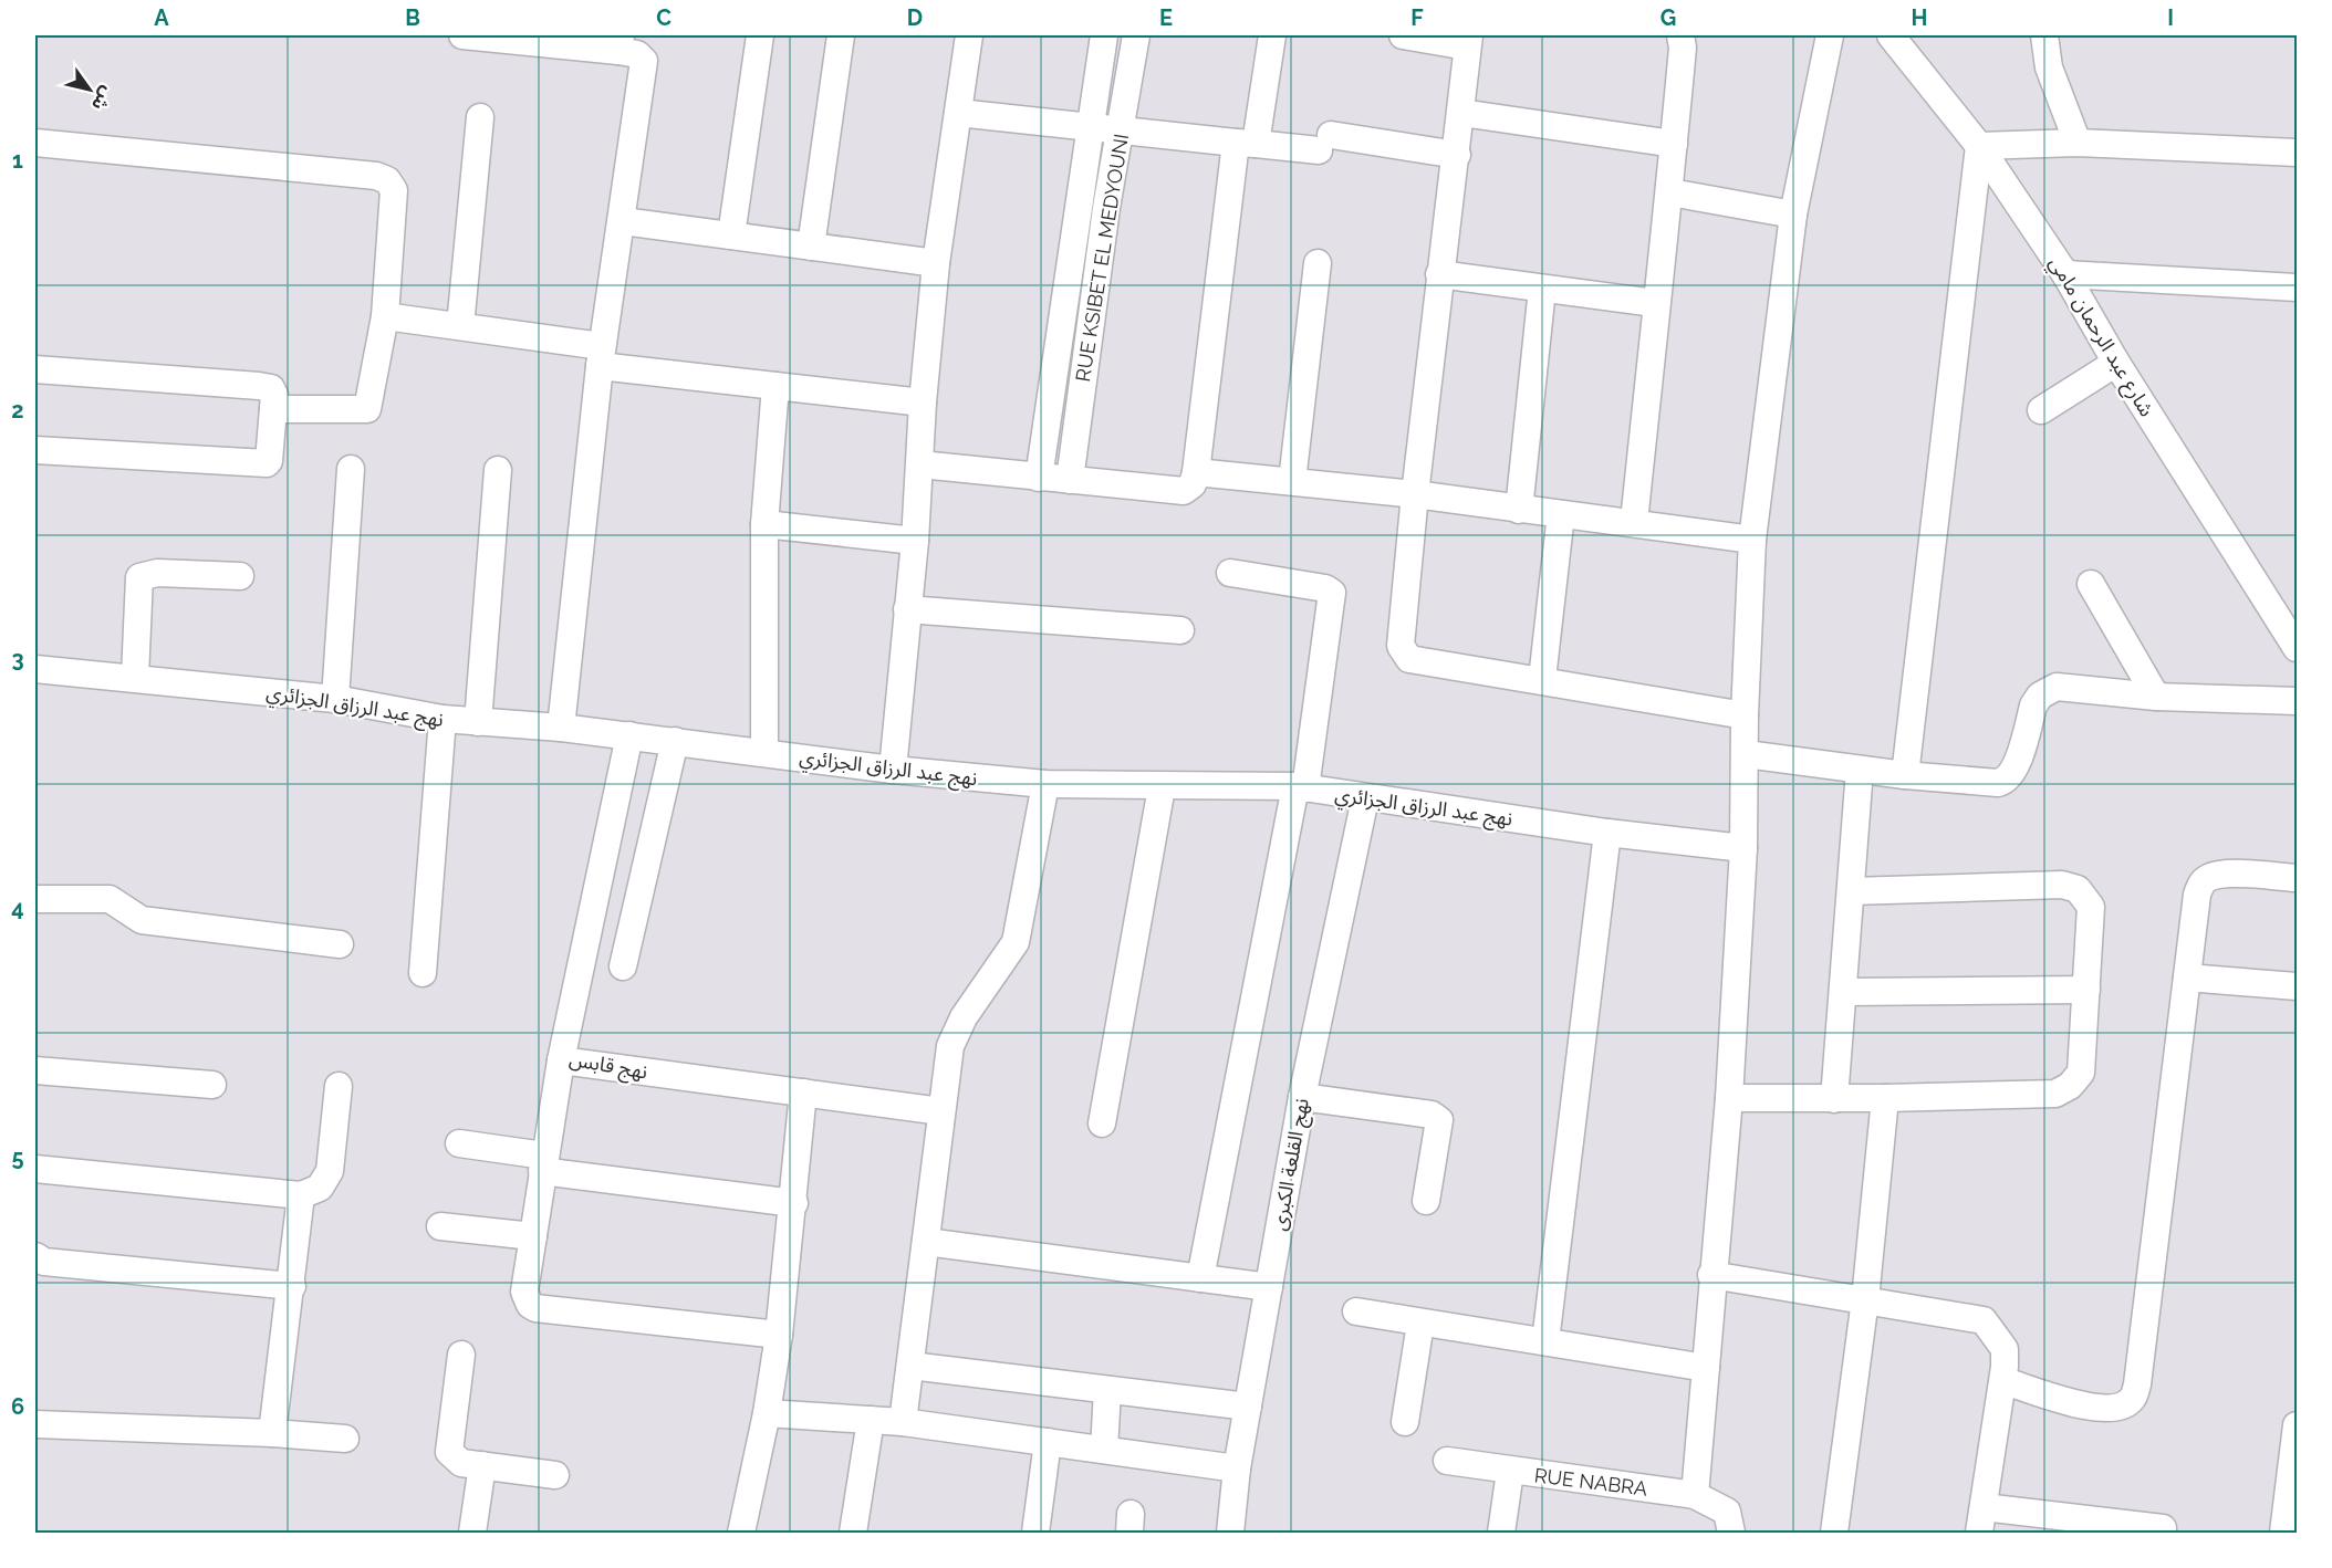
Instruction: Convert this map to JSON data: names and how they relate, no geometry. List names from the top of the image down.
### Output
{
  "streets": {
    "street": [
      "RUE KSIBET EL MEDYOUNI",
      "شارع عبد الرحمان مامي",
      "نهج عبد الرزاق الجزائري",
      "نهج قابس",
      "نهج القلعة الكبرى",
      "RUE NABRA"
    ]
  },
  "crossings": [
    ["نهج عبد الرزاق الجزائري", "نهج قابس"],
    ["نهج عبد الرزاق الجزائري", "نهج القلعة الكبرى"]
  ],
  "north": "bottom right",
  "grid": {
    "columns": [
      "A",
      "B",
      "C",
      "D",
      "E",
      "F",
      "G",
      "H",
      "I"
    ],
    "rows": [
      "1",
      "2",
      "3",
      "4",
      "5",
      "6"
    ]
  }
}
